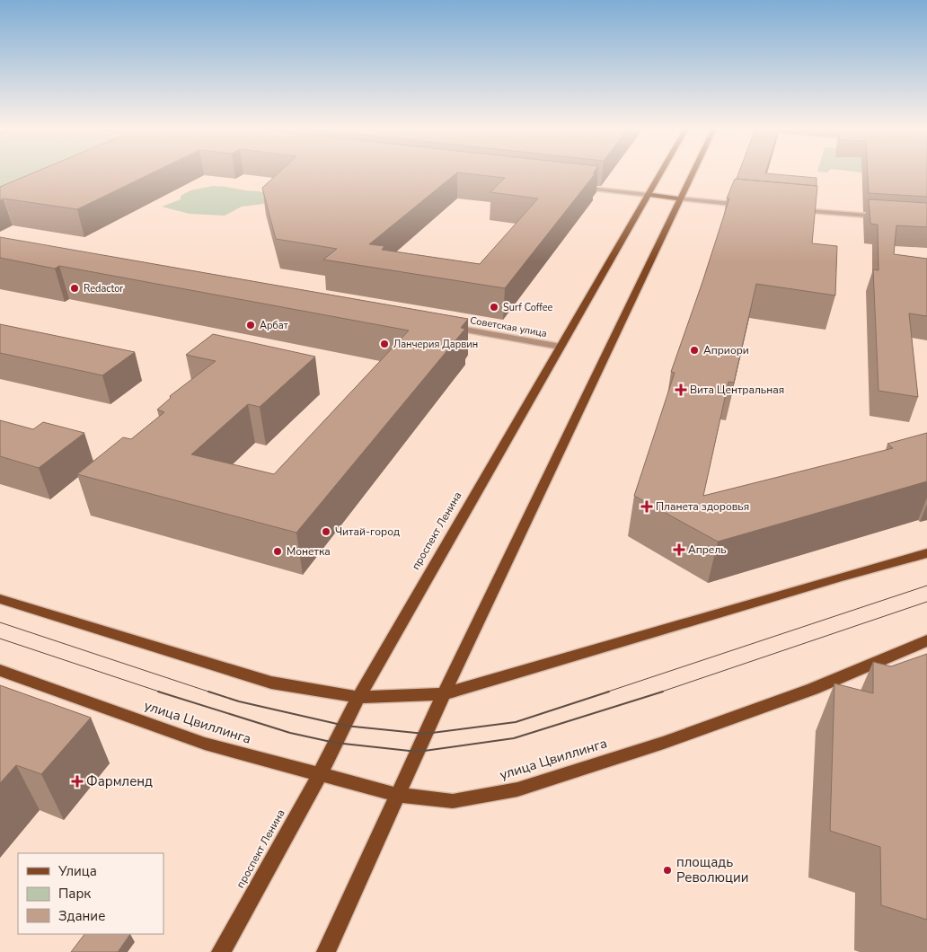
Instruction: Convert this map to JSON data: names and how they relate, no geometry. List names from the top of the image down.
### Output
{
  "streets": {
    "main road": ["проспект Ленина", "улица Цвиллинга"],
    "street": ["Советская улица"]
  },
  "crossings": [
    ["Советская улица", "проспект Ленина"],
    ["проспект Ленина", "улица Цвиллинга"]
  ],
  "places": {
    "other": [
      "Redactor",
      "Surf Coffee",
      "Арбат",
      "Ланчерия Дарвин",
      "Априори",
      "Читай-город",
      "Монетка",
      "площадь Революции"
    ],
    "health": [
      "Вита Центральная",
      "Планета здоровья",
      "Апрель",
      "Фармленд"
    ]
  },
  "legend": ["Улица", "Парк", "Здание"]
}
